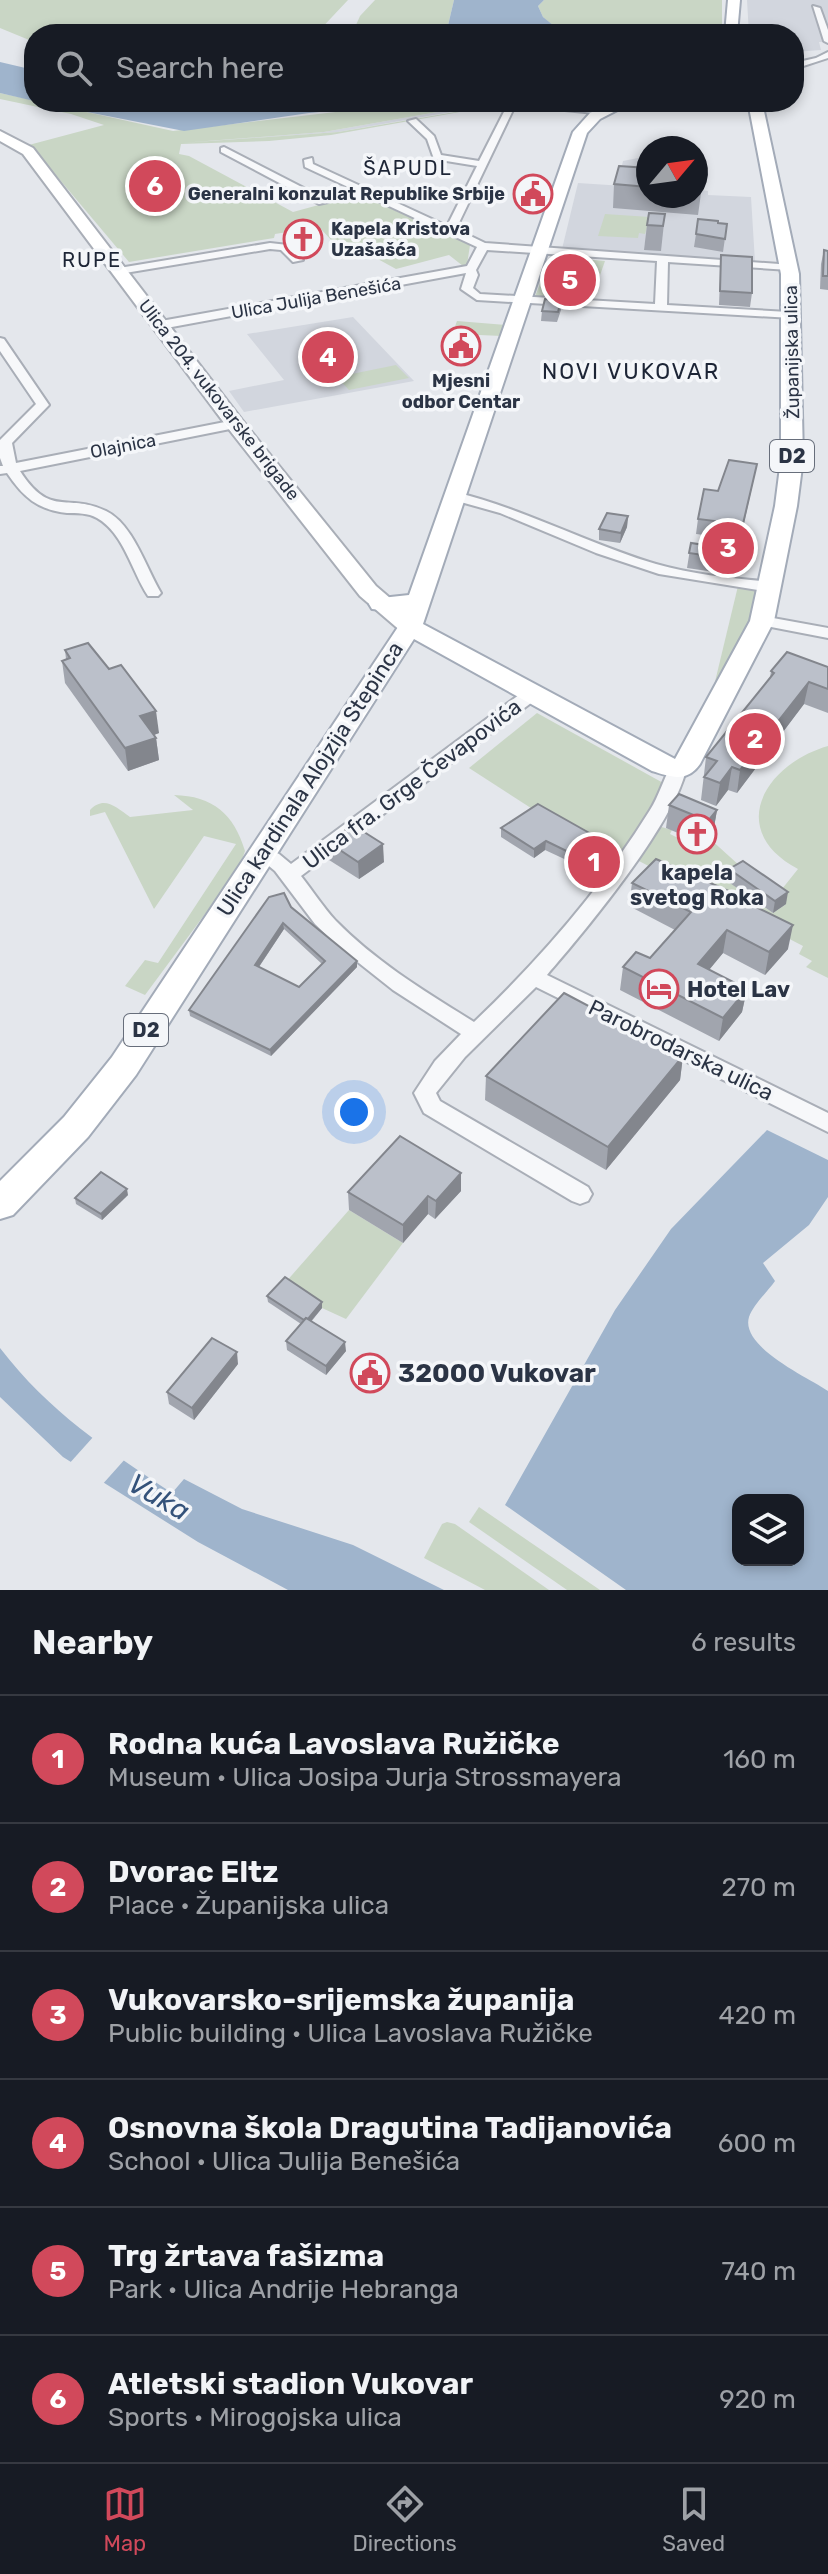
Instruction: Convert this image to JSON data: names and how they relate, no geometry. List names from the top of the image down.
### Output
{
  "streets": {
    "main road": ["Županijska ulica", "D2", "Ulica kardinala Alojzija Stepinca"],
    "street": [
      "Ulica Julija Benešića",
      "Ulica 204. vukovarske brigade",
      "Olajnica",
      "Ulica fra. Grge Čevapovića",
      "Parobrodarska ulica"
    ]
  },
  "crossings": [
    ["Ulica Julija Benešića", "Ulica 204. vukovarske brigade"],
    ["Ulica 204. vukovarske brigade", "Olajnica"],
    ["D2", "Ulica kardinala Alojzija Stepinca"]
  ],
  "districts": ["ŠAPUDL", "RUPE", "NOVI VUKOVAR"],
  "water": ["Vuka"],
  "places": {
    "public building": ["Generalni konzulat Republike Srbije", "Mjesni odbor Centar", "32000 Vukovar"],
    "church": ["Kapela Kristova Uzašašća", "kapela svetog Roka"],
    "hotel": ["Hotel Lav"]
  },
  "north": "top right",
  "page": {
    "search": "Search here",
    "pins": [
      "6",
      "5",
      "4",
      "3",
      "2",
      "1"
    ],
    "heading": ["Nearby", "6 results"],
    "list": [
      {
        "mark": "1",
        "name": "Rodna kuća Lavoslava Ružičke",
        "note": "Museum · Ulica Josipa Jurja Strossmayera",
        "value": "160 m"
      },
      {
        "mark": "2",
        "name": "Dvorac Eltz",
        "note": "Place · Županijska ulica",
        "value": "270 m"
      },
      {
        "mark": "3",
        "name": "Vukovarsko-srijemska županija",
        "note": "Public building · Ulica Lavoslava Ružičke",
        "value": "420 m"
      },
      {
        "mark": "4",
        "name": "Osnovna škola Dragutina Tadijanovića",
        "note": "School · Ulica Julija Benešića",
        "value": "600 m"
      },
      {
        "mark": "5",
        "name": "Trg žrtava fašizma",
        "note": "Park · Ulica Andrije Hebranga",
        "value": "740 m"
      },
      {
        "mark": "6",
        "name": "Atletski stadion Vukovar",
        "note": "Sports · Mirogojska ulica",
        "value": "920 m"
      }
    ],
    "nav": ["Map", "Directions", "Saved"]
  }
}
